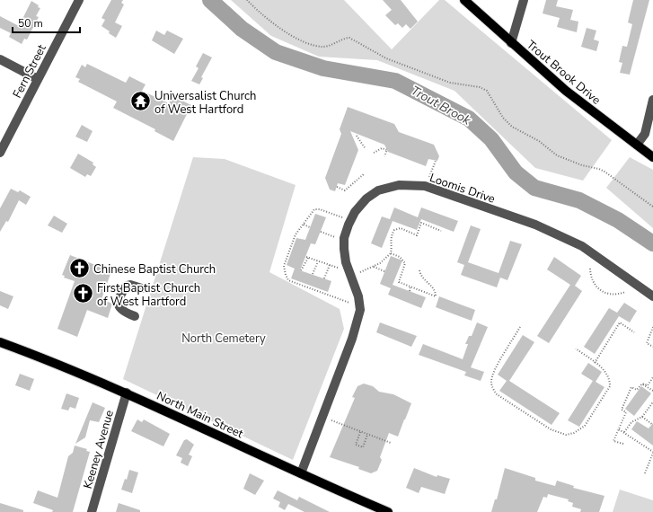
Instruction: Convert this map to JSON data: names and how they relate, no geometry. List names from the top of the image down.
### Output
{
  "streets": {
    "main road": ["Trout Brook Drive", "North Main Street"],
    "street": ["Fern Street", "Loomis Drive", "Keeney Avenue"]
  },
  "crossings": [
    ["Loomis Drive", "North Main Street"],
    ["North Main Street", "Keeney Avenue"]
  ],
  "water": ["Trout Brook"],
  "parks": ["North Cemetery"],
  "places": {
    "temple": ["Universalist Church of West Hartford"],
    "church": ["Chinese Baptist Church", "First Baptist Church of West Hartford"]
  },
  "scale_bar": "50 m"
}
